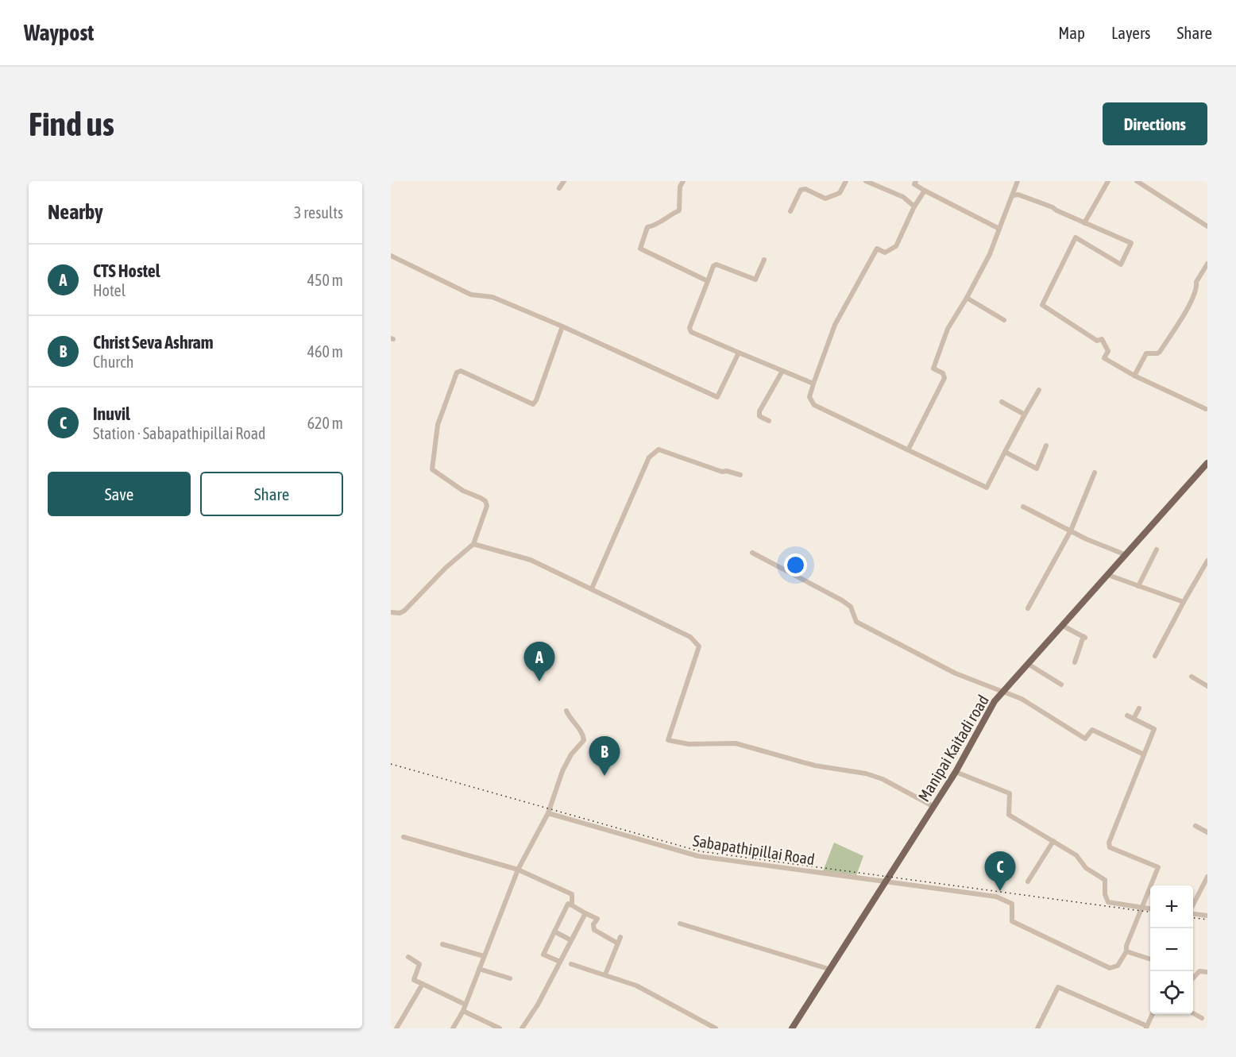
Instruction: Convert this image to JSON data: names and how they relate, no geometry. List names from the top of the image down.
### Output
{
  "streets": {
    "main road": ["Manipai Kaitadi road"],
    "street": ["Sabapathipillai Road"]
  },
  "crossings": [
    ["Manipai Kaitadi road", "Sabapathipillai Road"]
  ],
  "page": {
    "header": "Waypost",
    "nav": ["Map", "Layers", "Share"],
    "buttons": [
      "Directions",
      ["Save", "Share"]
    ],
    "title": "Find us",
    "heading": ["Nearby", "3 results"],
    "list": [
      {
        "mark": "A",
        "name": "CTS Hostel",
        "note": "Hotel",
        "value": "450 m"
      },
      {
        "mark": "B",
        "name": "Christ Seva Ashram",
        "note": "Church",
        "value": "460 m"
      },
      {
        "mark": "C",
        "name": "Inuvil",
        "note": "Station · Sabapathipillai Road",
        "value": "620 m"
      }
    ],
    "pins": ["A", "B", "C"],
    "map_buttons": ["+", "−"]
  }
}
